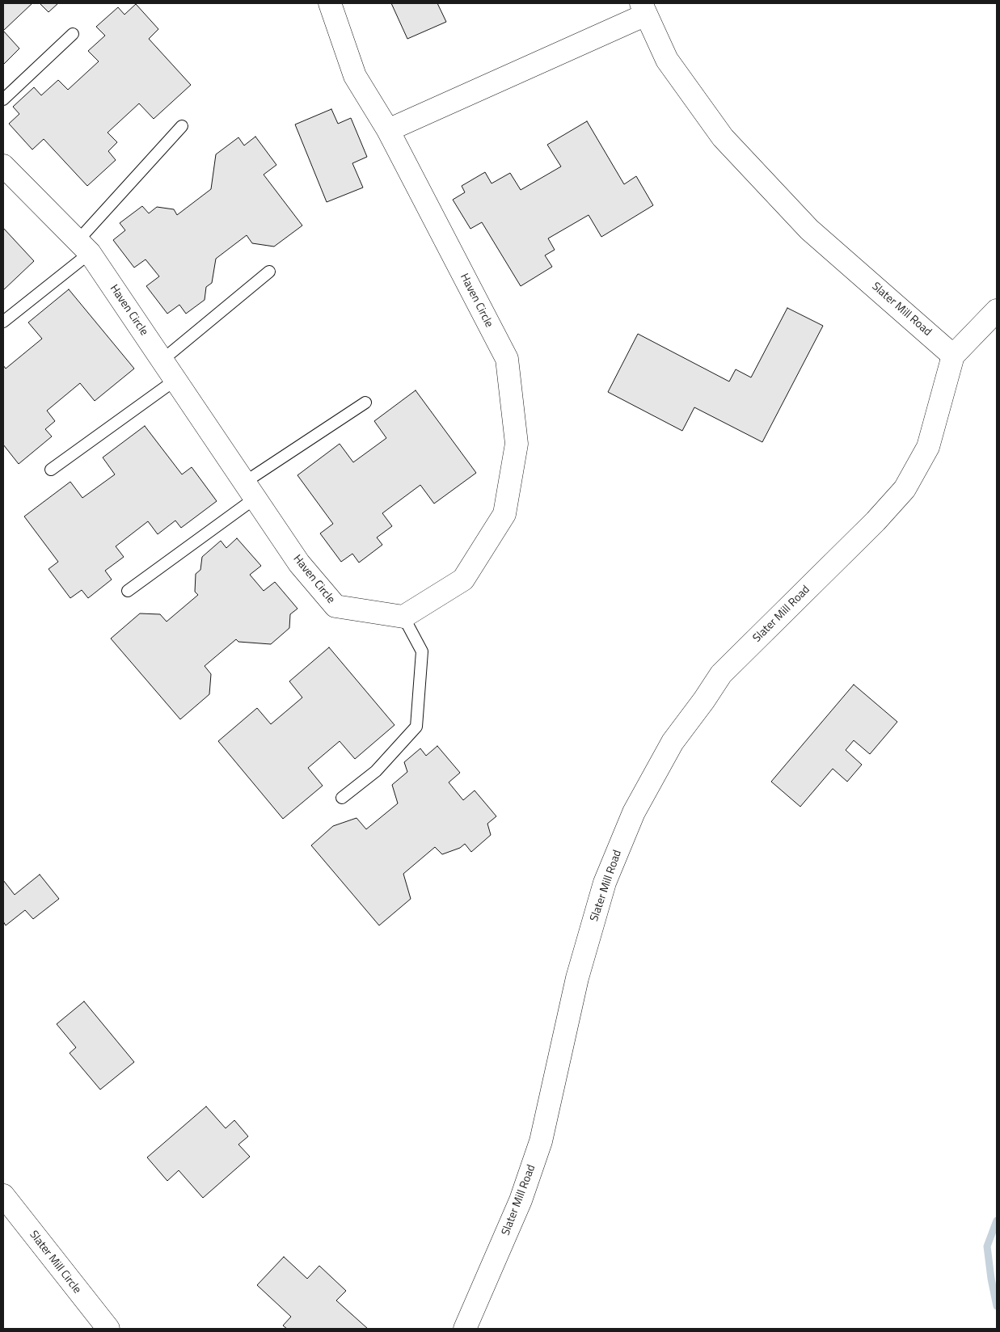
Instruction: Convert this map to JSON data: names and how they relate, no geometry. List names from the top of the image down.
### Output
{
  "streets": {
    "street": ["Haven Circle", "Slater Mill Road", "Slater Mill Circle"]
  }
}
